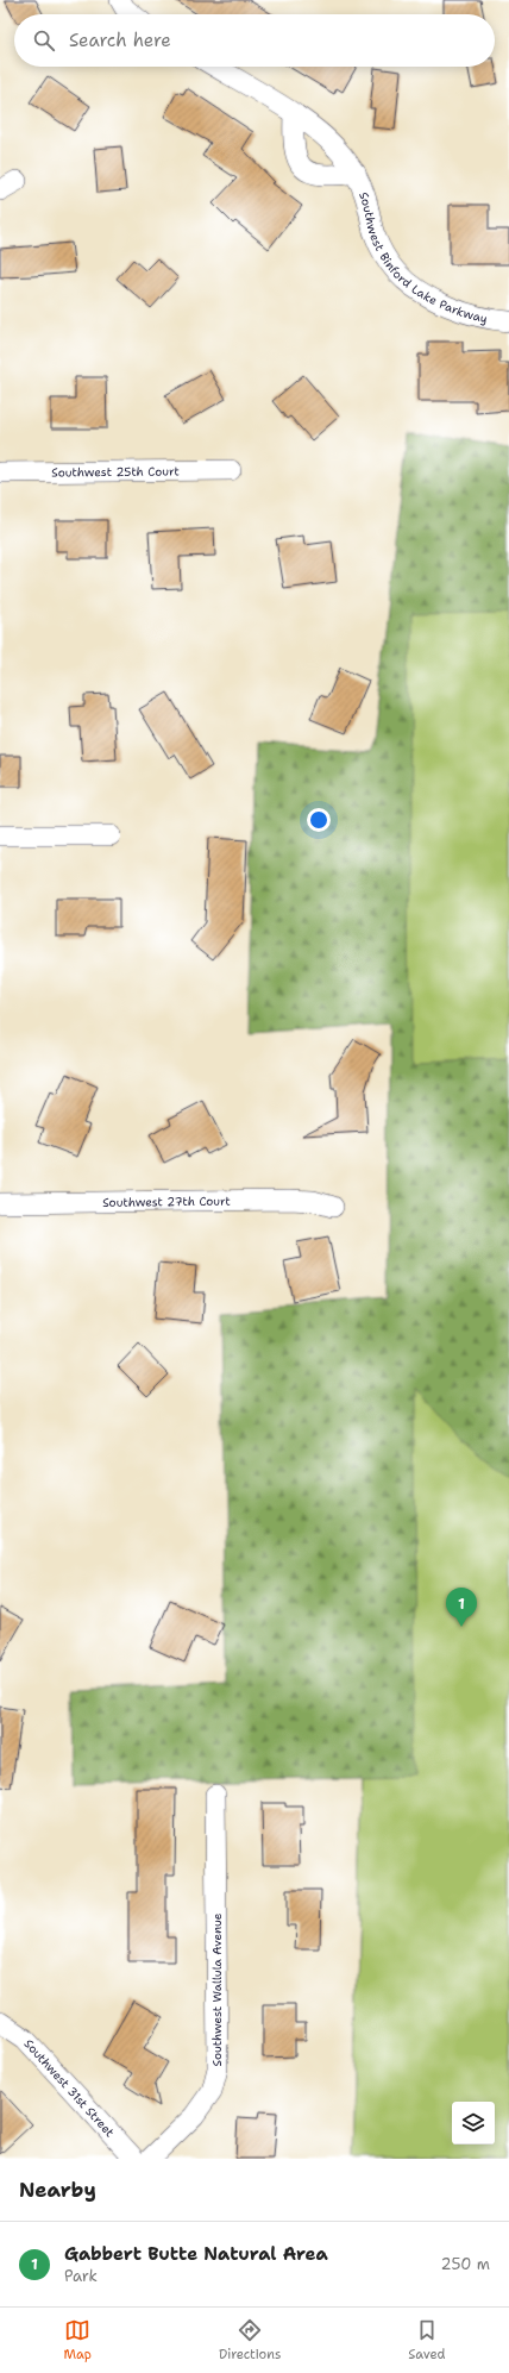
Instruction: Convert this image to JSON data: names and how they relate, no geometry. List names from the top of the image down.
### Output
{
  "streets": {
    "street": [
      "Southwest Binford Lake Parkway",
      "Southwest 25th Court",
      "Southwest 27th Court",
      "Southwest Wallula Avenue",
      "Southwest 31st Street"
    ]
  },
  "page": {
    "search": "Search here",
    "pins": "1",
    "heading": "Nearby",
    "list": [
      {
        "mark": "1",
        "name": "Gabbert Butte Natural Area",
        "note": "Park",
        "value": "250 m"
      }
    ],
    "nav": ["Map", "Directions", "Saved"]
  }
}
